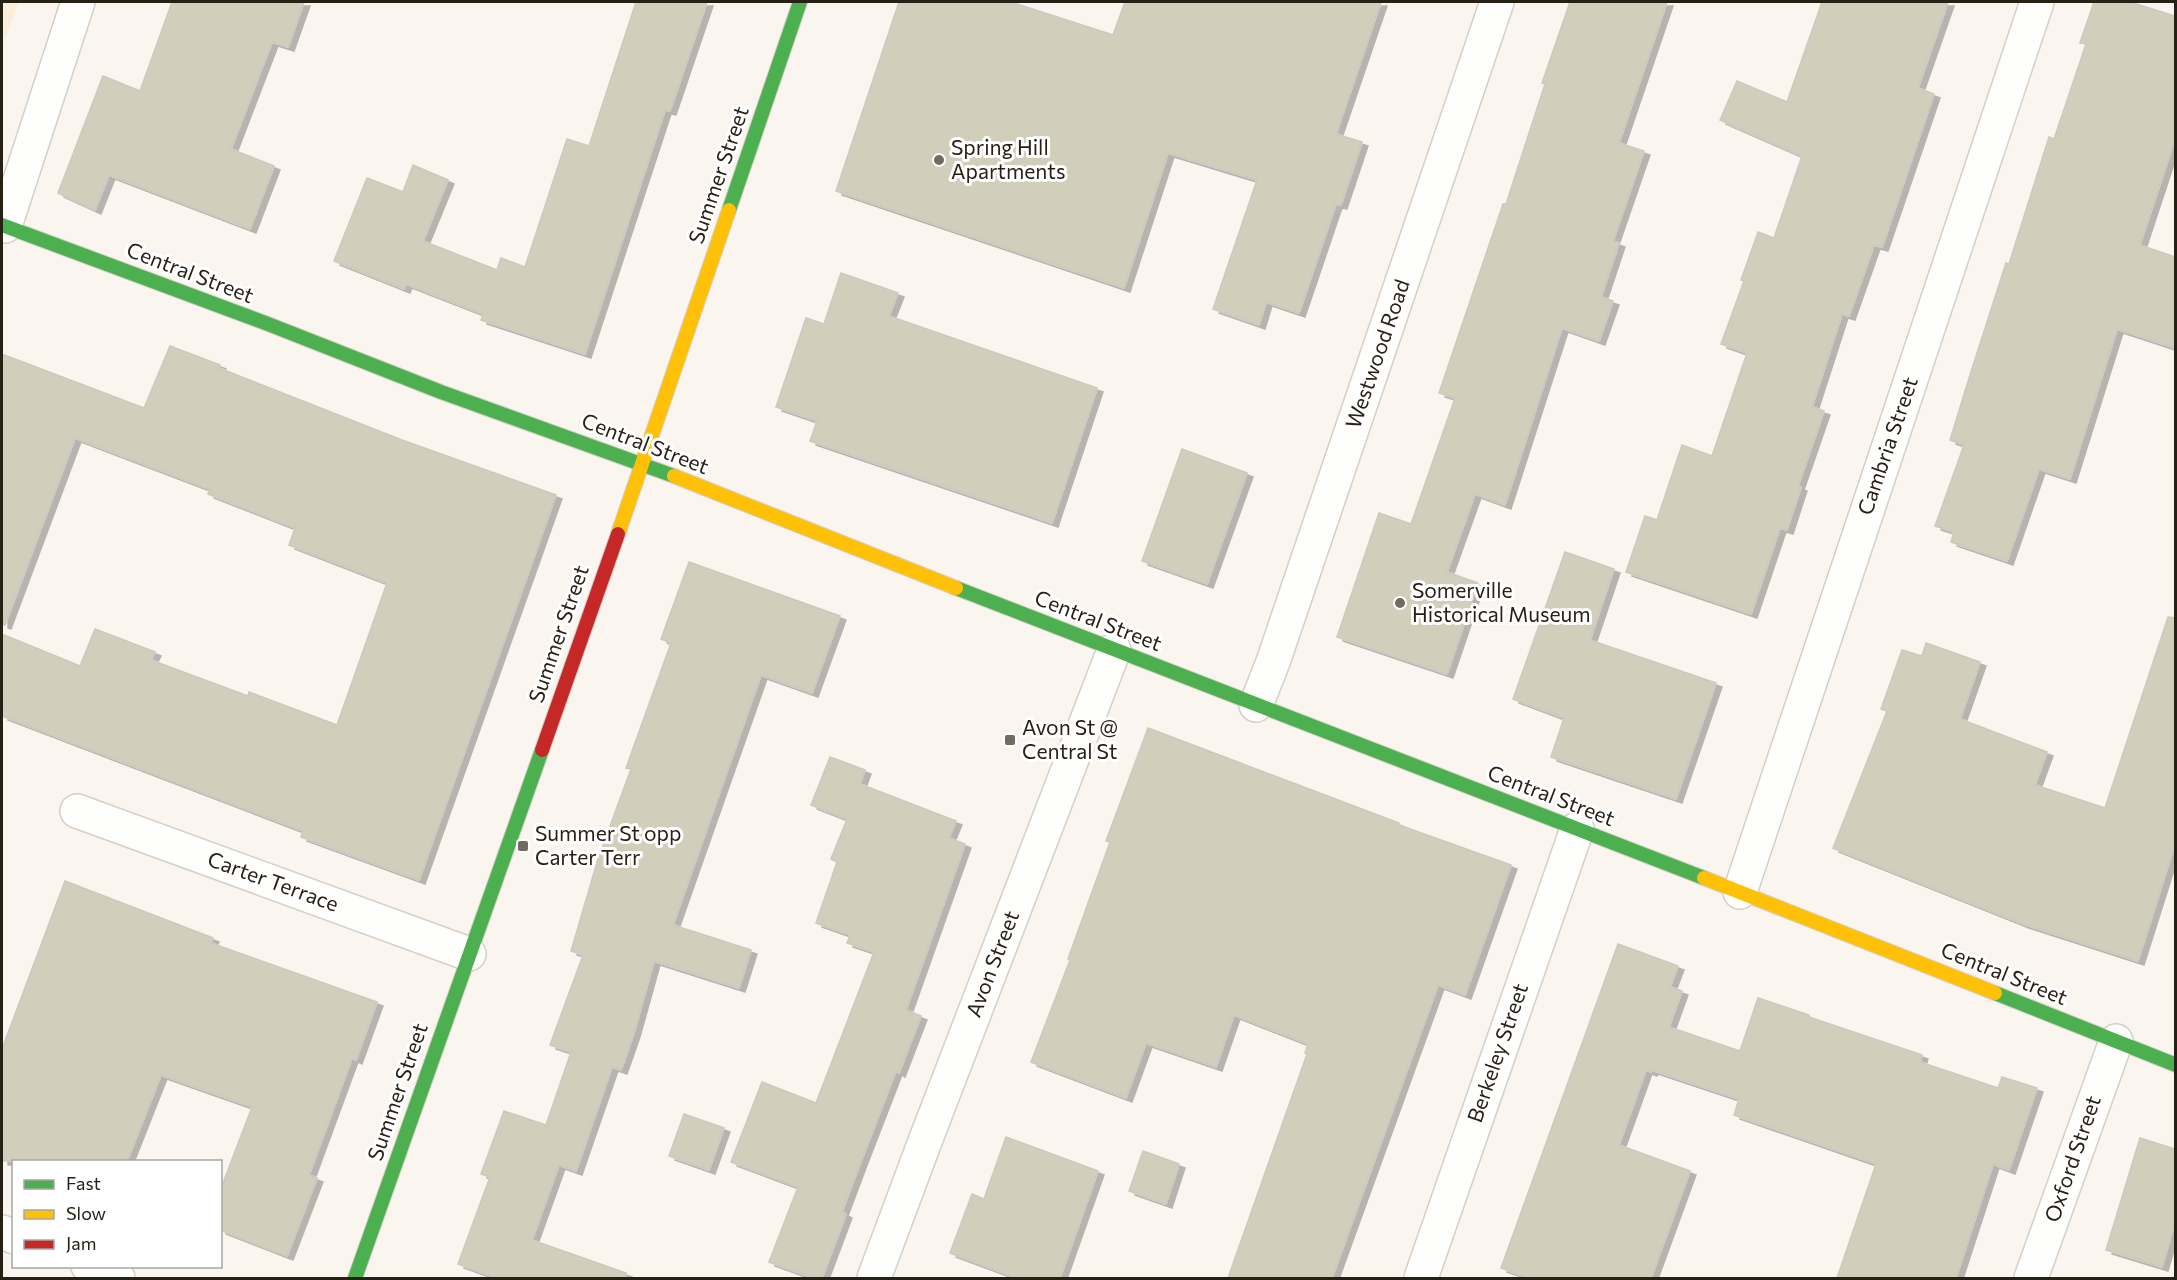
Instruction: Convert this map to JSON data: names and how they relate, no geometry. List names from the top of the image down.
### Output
{
  "streets": {
    "street": [
      "Summer Street",
      "Central Street",
      "Westwood Road",
      "Cambria Street",
      "Carter Terrace",
      "Avon Street",
      "Berkeley Street",
      "Oxford Street"
    ]
  },
  "crossings": [
    ["Summer Street", "Central Street"],
    ["Summer Street", "Carter Terrace"],
    ["Central Street", "Westwood Road"],
    ["Central Street", "Cambria Street"],
    ["Central Street", "Avon Street"],
    ["Central Street", "Berkeley Street"],
    ["Central Street", "Oxford Street"]
  ],
  "places": {
    "other": ["Spring Hill Apartments", "Somerville Historical Museum"],
    "transit": ["Avon St @ Central St", "Summer St opp Carter Terr"]
  },
  "legend": ["Fast", "Slow", "Jam"]
}
